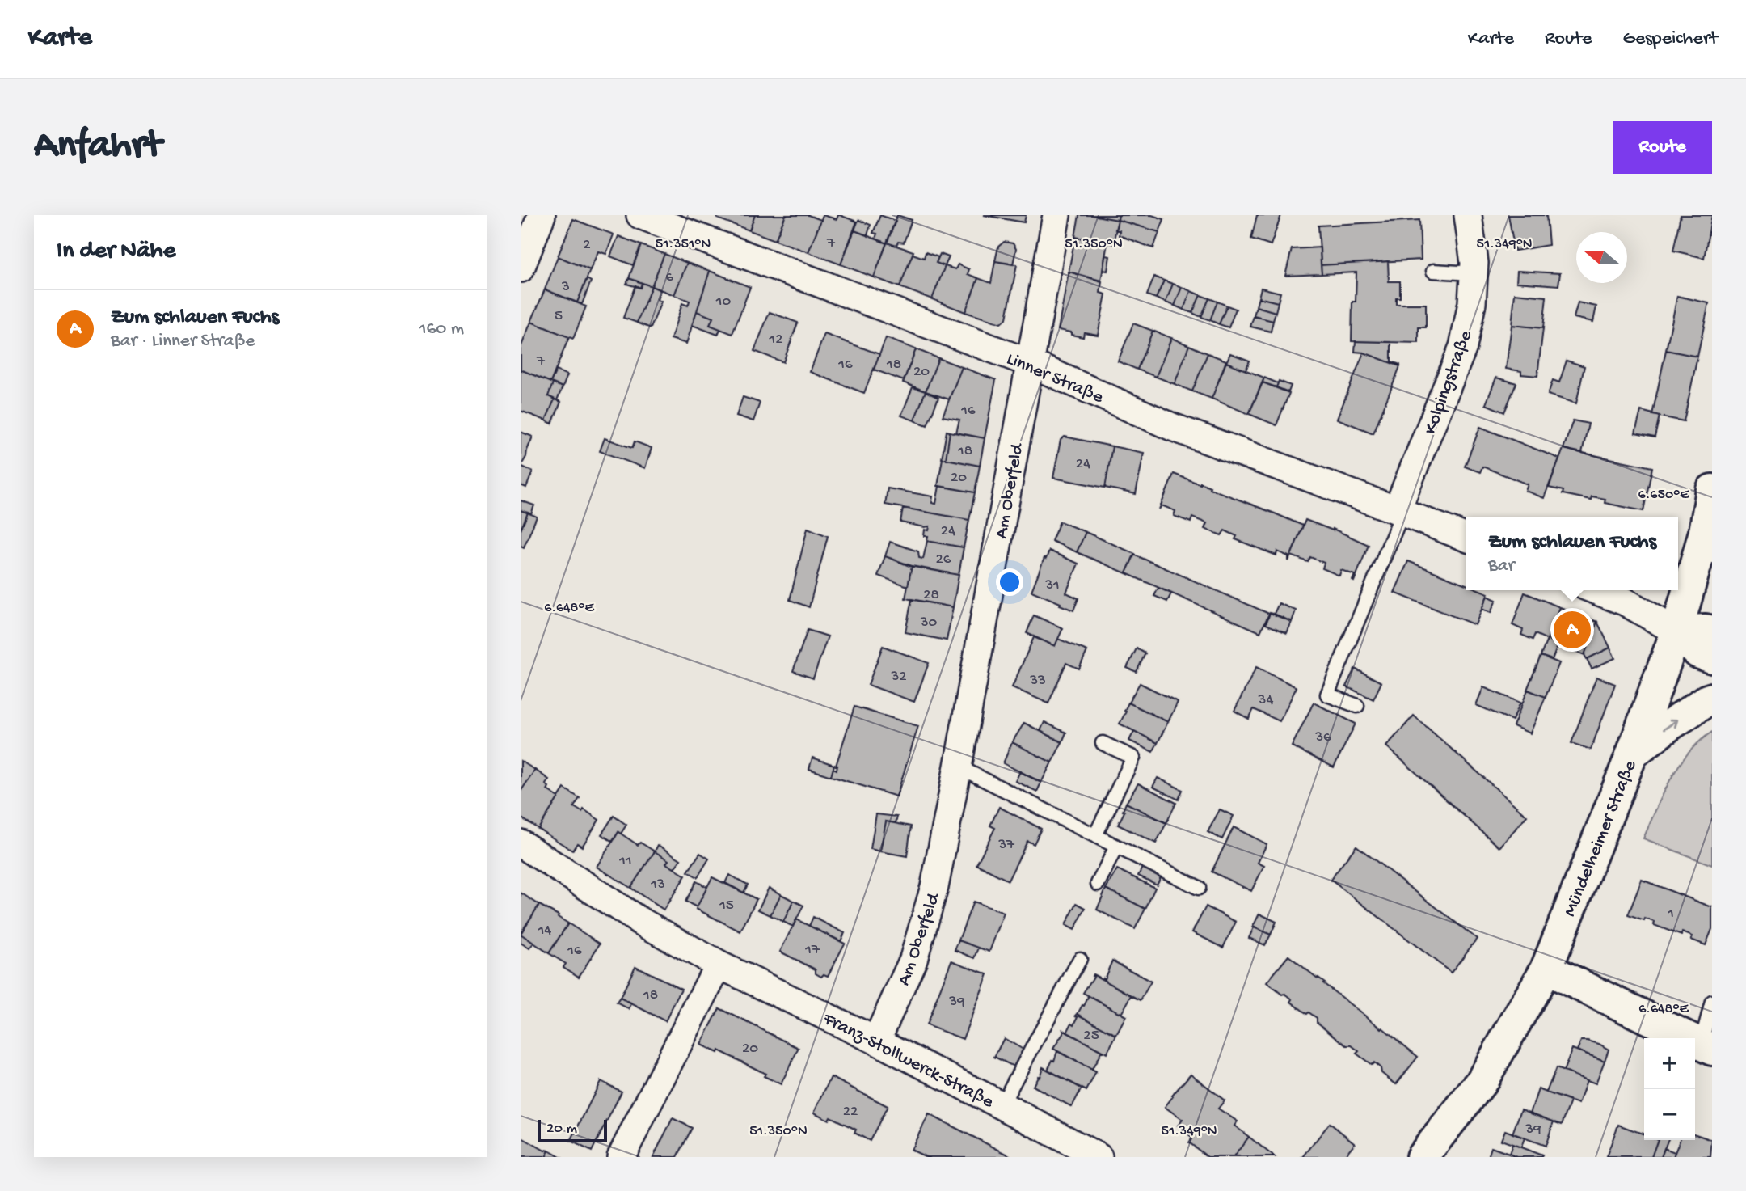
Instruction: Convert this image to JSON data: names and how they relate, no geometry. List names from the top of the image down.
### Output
{
  "streets": {
    "street": [
      "Linner Straße",
      "Kolpingstraße",
      "Am Oberfeld",
      "Mündelheimer Straße",
      "Franz-Stollwerck-Straße"
    ]
  },
  "crossings": [
    ["Linner Straße", "Kolpingstraße"],
    ["Linner Straße", "Am Oberfeld"],
    ["Am Oberfeld", "Franz-Stollwerck-Straße"]
  ],
  "house_numbers": [
    "7",
    "2",
    "6",
    "3",
    "10",
    "5",
    "12",
    "7",
    "16",
    "18",
    "20",
    "16",
    "18",
    "24",
    "20",
    "24",
    "26",
    "31",
    "28",
    "30",
    "32",
    "33",
    "34",
    "36",
    "37",
    "11",
    "13",
    "15",
    "1",
    "14",
    "17",
    "16",
    "18",
    "39",
    "25",
    "20",
    "22",
    "39"
  ],
  "scale_bar": "20 m",
  "north": "left",
  "page": {
    "header": "Karte",
    "nav": ["Karte", "Route", "Gespeichert"],
    "buttons": "Route",
    "title": "Anfahrt",
    "heading": "In der Nähe",
    "list": [
      {
        "mark": "A",
        "name": "Zum schlauen Fuchs",
        "note": "Bar · Linner Straße",
        "value": "160 m"
      }
    ],
    "popup": ["Zum schlauen Fuchs", "Bar"],
    "pins": "A",
    "map_buttons": ["+", "−"],
    "scale": "20 m"
  },
  "coordinates": [
    "51.351°N",
    "51.350°N",
    "51.349°N",
    "6.650°E",
    "6.648°E"
  ]
}
